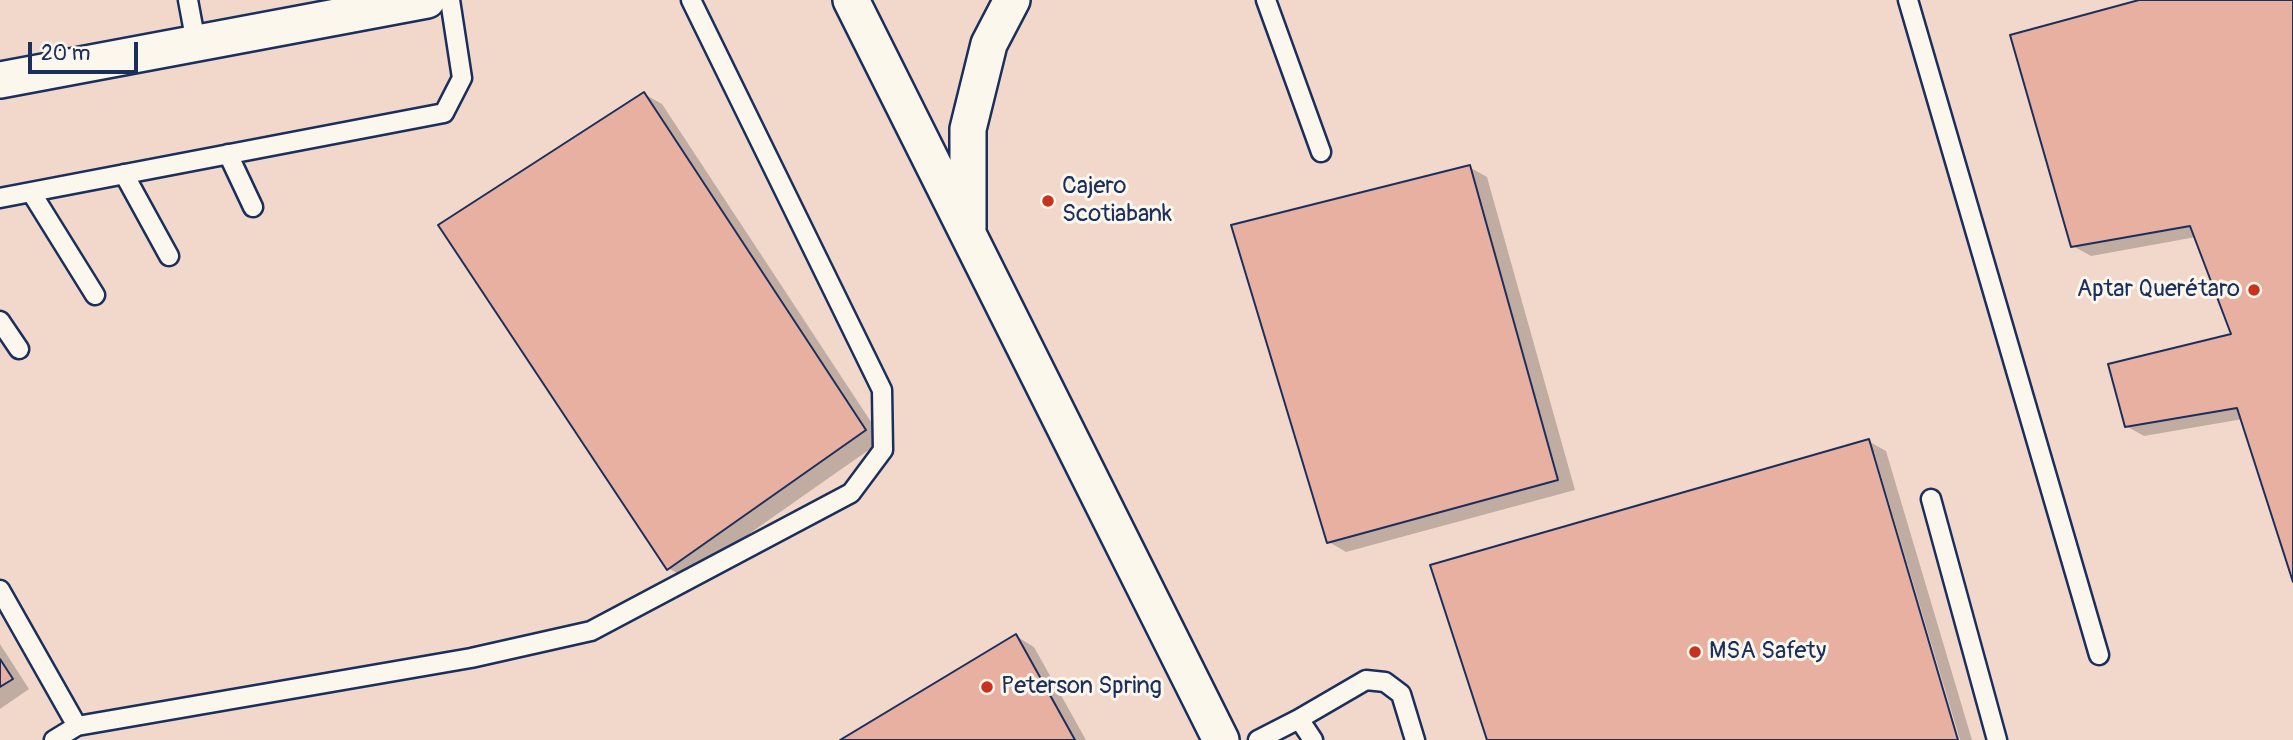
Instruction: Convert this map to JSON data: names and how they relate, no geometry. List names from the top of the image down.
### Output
{
  "places": [
    "Cajero Scotiabank",
    "Aptar Querétaro",
    "MSA Safety",
    "Peterson Spring"
  ],
  "scale_bar": "20 m"
}
